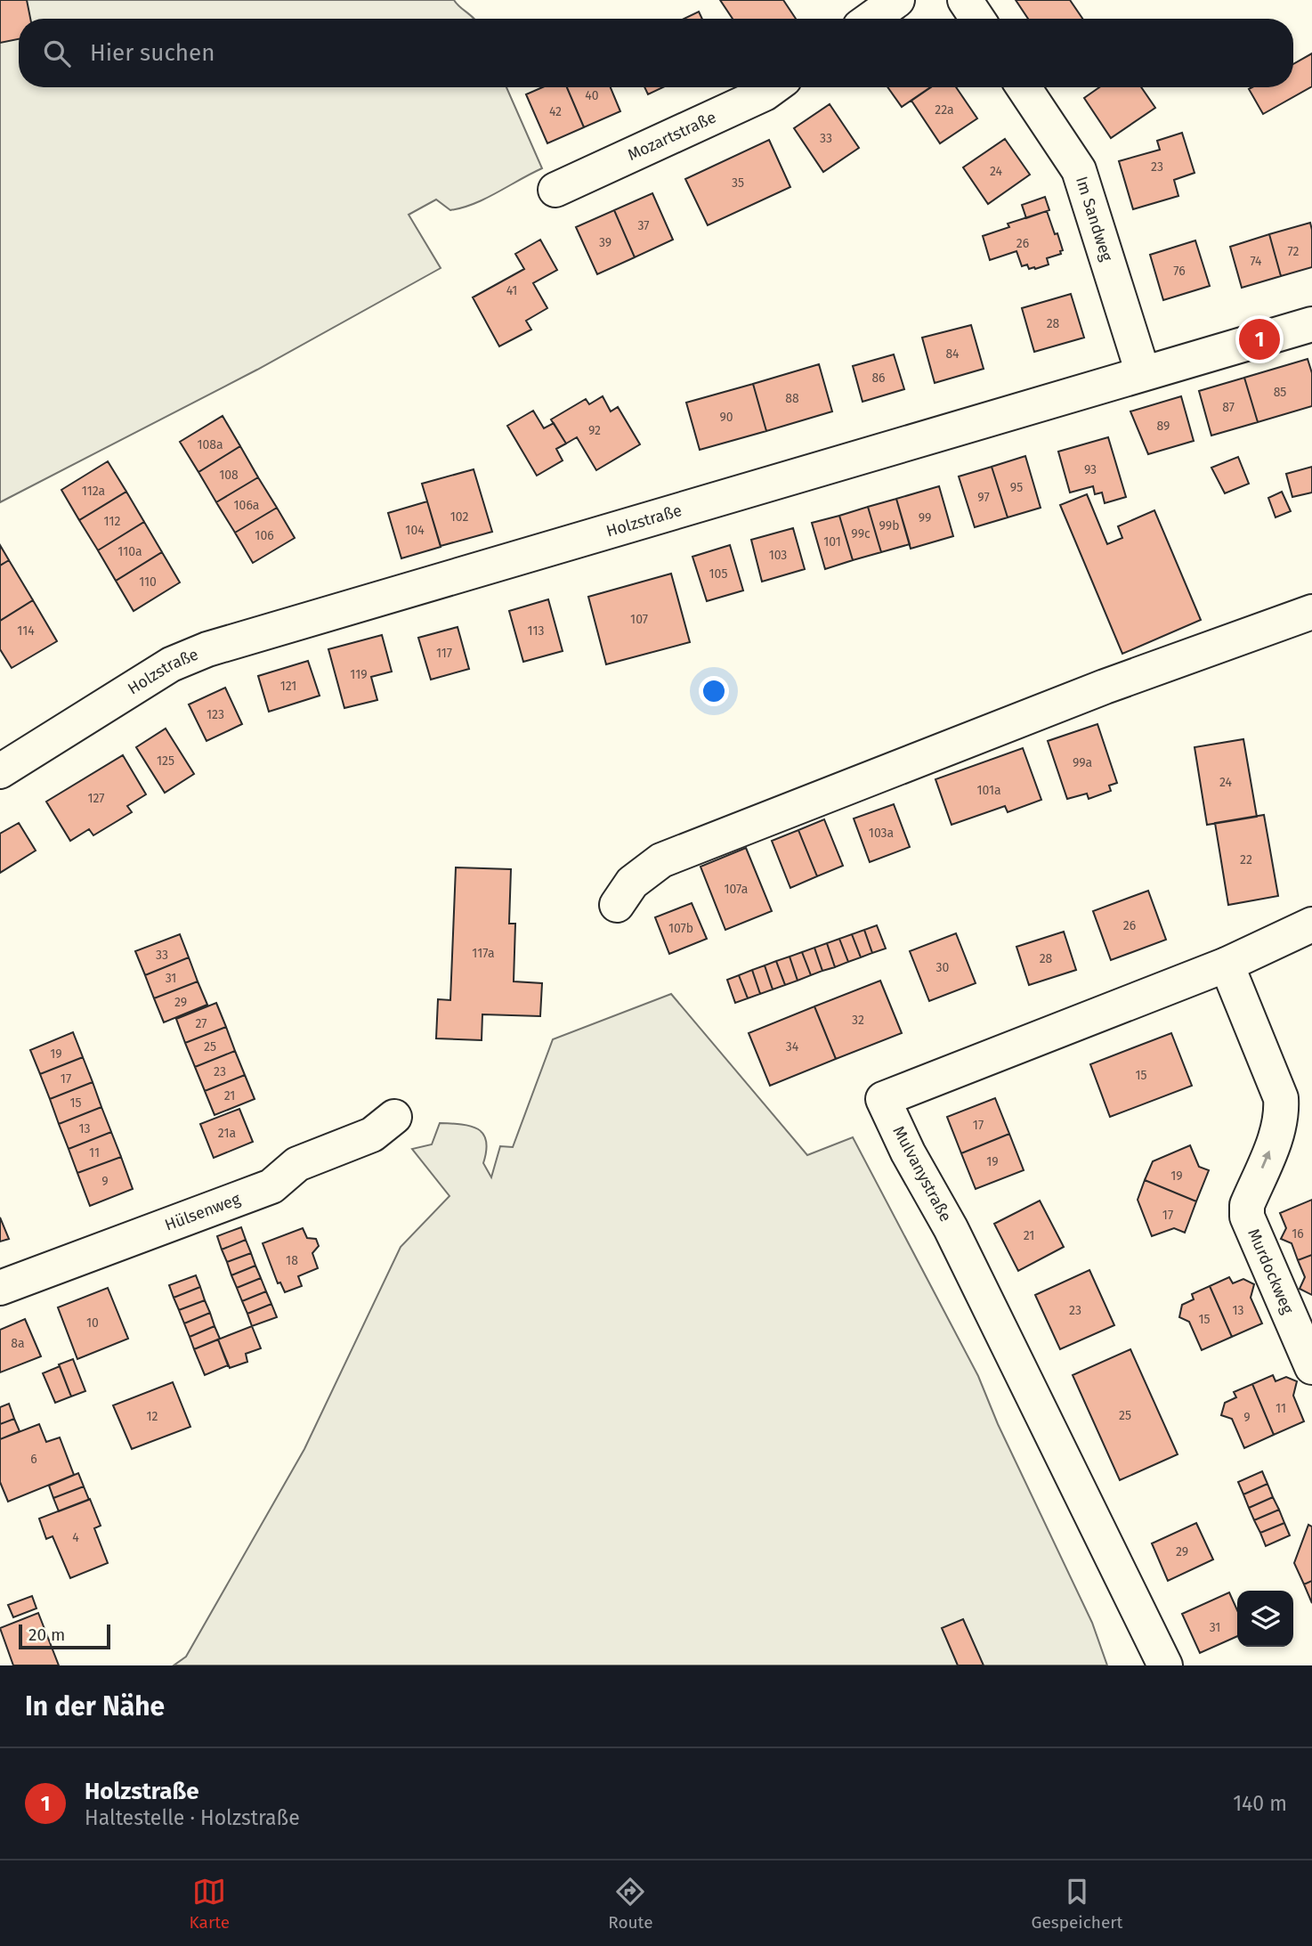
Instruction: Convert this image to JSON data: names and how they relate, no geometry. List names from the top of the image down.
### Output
{
  "streets": {
    "street": [
      "Mozartstraße",
      "Im Sandweg",
      "Holzstraße",
      "Mulvanystraße",
      "Hülsenweg",
      "Murdockweg"
    ]
  },
  "crossings": [
    ["Im Sandweg", "Holzstraße"],
    ["Mulvanystraße", "Murdockweg"]
  ],
  "one_way": ["Murdockweg"],
  "house_numbers": [
    "40",
    "22a",
    "42",
    "33",
    "23",
    "24",
    "35",
    "37",
    "39",
    "26",
    "72",
    "74",
    "76",
    "41",
    "28",
    "84",
    "86",
    "85",
    "88",
    "87",
    "90",
    "89",
    "92",
    "108a",
    "93",
    "108",
    "95",
    "112a",
    "97",
    "106a",
    "102",
    "99",
    "112",
    "99b",
    "104",
    "99c",
    "106",
    "101",
    "110a",
    "103",
    "105",
    "110",
    "107",
    "114",
    "113",
    "117",
    "119",
    "121",
    "123",
    "125",
    "99a",
    "24",
    "101a",
    "127",
    "103a",
    "22",
    "107a",
    "26",
    "107b",
    "117a",
    "33",
    "28",
    "30",
    "31",
    "29",
    "32",
    "27",
    "25",
    "34",
    "19",
    "23",
    "15",
    "17",
    "21",
    "15",
    "17",
    "13",
    "21a",
    "11",
    "19",
    "19",
    "9",
    "17",
    "16",
    "21",
    "18",
    "23",
    "13",
    "15",
    "10",
    "8a",
    "11",
    "25",
    "12",
    "9",
    "6",
    "4",
    "29",
    "31"
  ],
  "scale_bar": "20 m",
  "page": {
    "search": "Hier suchen",
    "pins": "1",
    "scale": "20 m",
    "heading": "In der Nähe",
    "list": [
      {
        "mark": "1",
        "name": "Holzstraße",
        "note": "Haltestelle · Holzstraße",
        "value": "140 m"
      }
    ],
    "nav": ["Karte", "Route", "Gespeichert"]
  }
}
